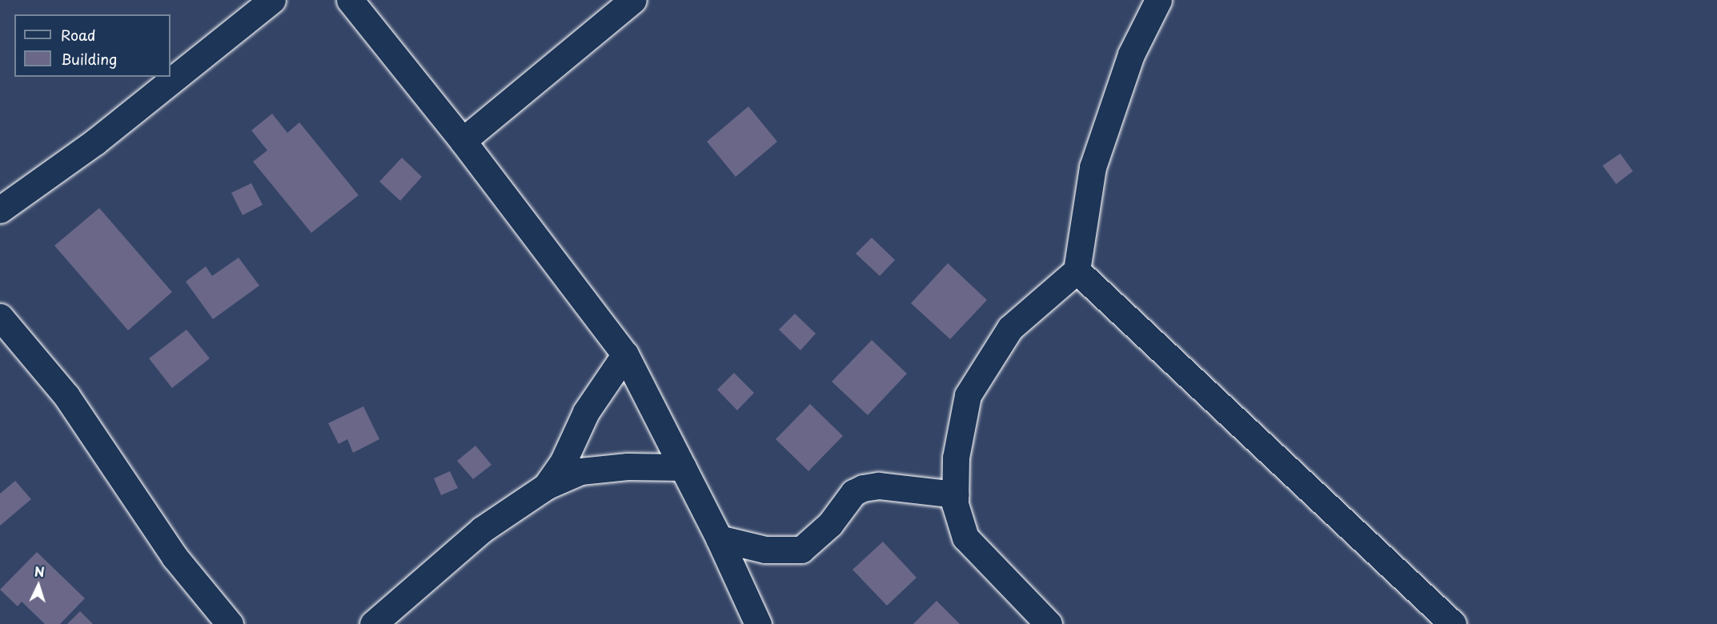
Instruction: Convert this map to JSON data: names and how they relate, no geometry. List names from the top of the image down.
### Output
{
  "legend": ["Road", "Building"],
  "north": "top"
}
